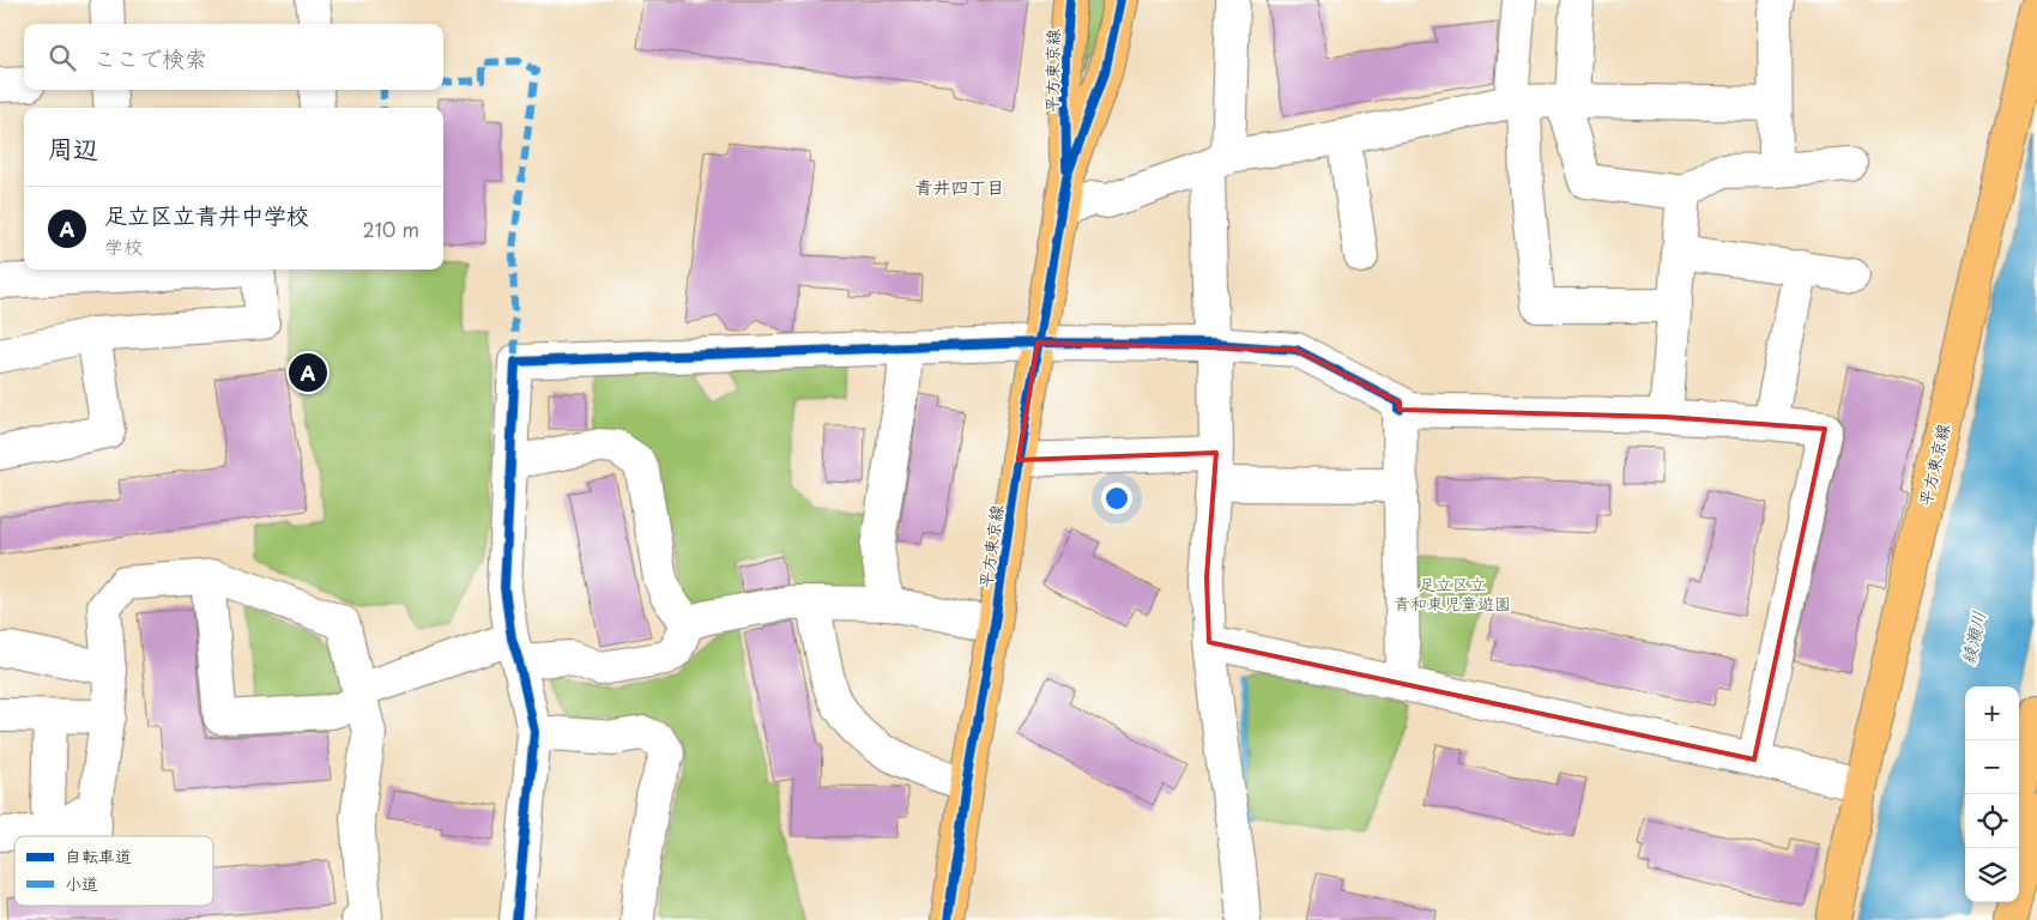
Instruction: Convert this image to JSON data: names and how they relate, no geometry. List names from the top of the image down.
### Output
{
  "streets": {
    "main road": ["平方東京線"]
  },
  "districts": ["青井四丁目"],
  "water": ["綾瀬川"],
  "parks": ["足立区立 青和東児童遊園"],
  "legend": ["自転車道", "小道"],
  "page": {
    "search": "ここで検索",
    "heading": "周辺",
    "list": [
      {
        "mark": "A",
        "name": "足立区立青井中学校",
        "note": "学校",
        "value": "210 m"
      }
    ],
    "pins": "A",
    "map_buttons": ["+", "−"]
  }
}
